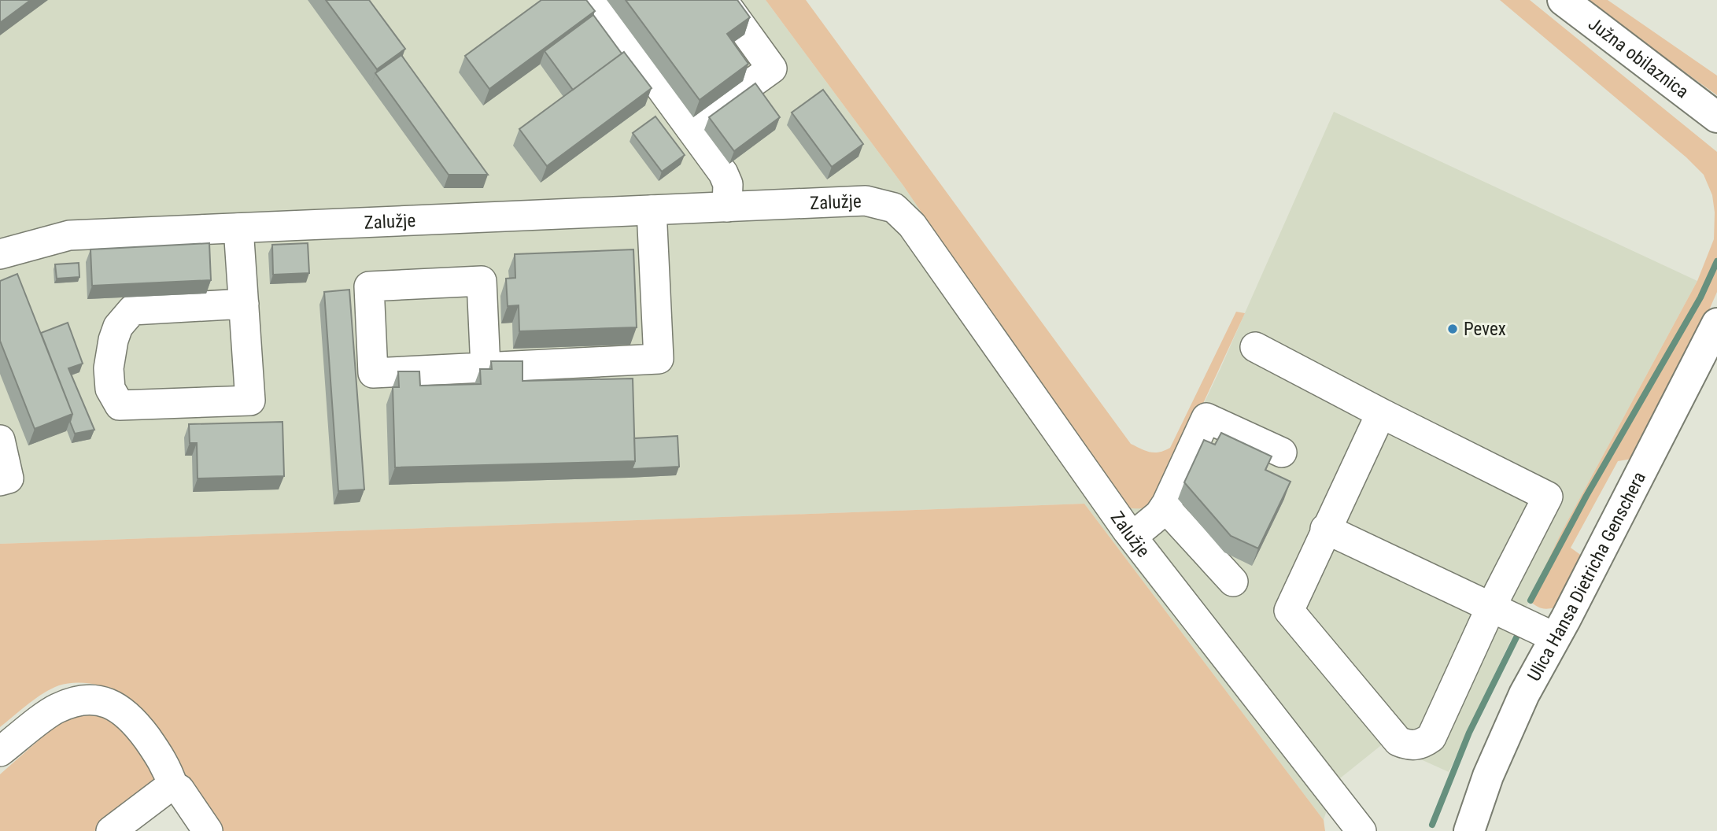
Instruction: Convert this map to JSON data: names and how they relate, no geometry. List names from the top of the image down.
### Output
{
  "streets": {
    "main road": ["Južna obilaznica", "Ulica Hansa Dietricha Genschera"],
    "street": ["Zalužje"]
  },
  "places": ["Pevex"]
}
